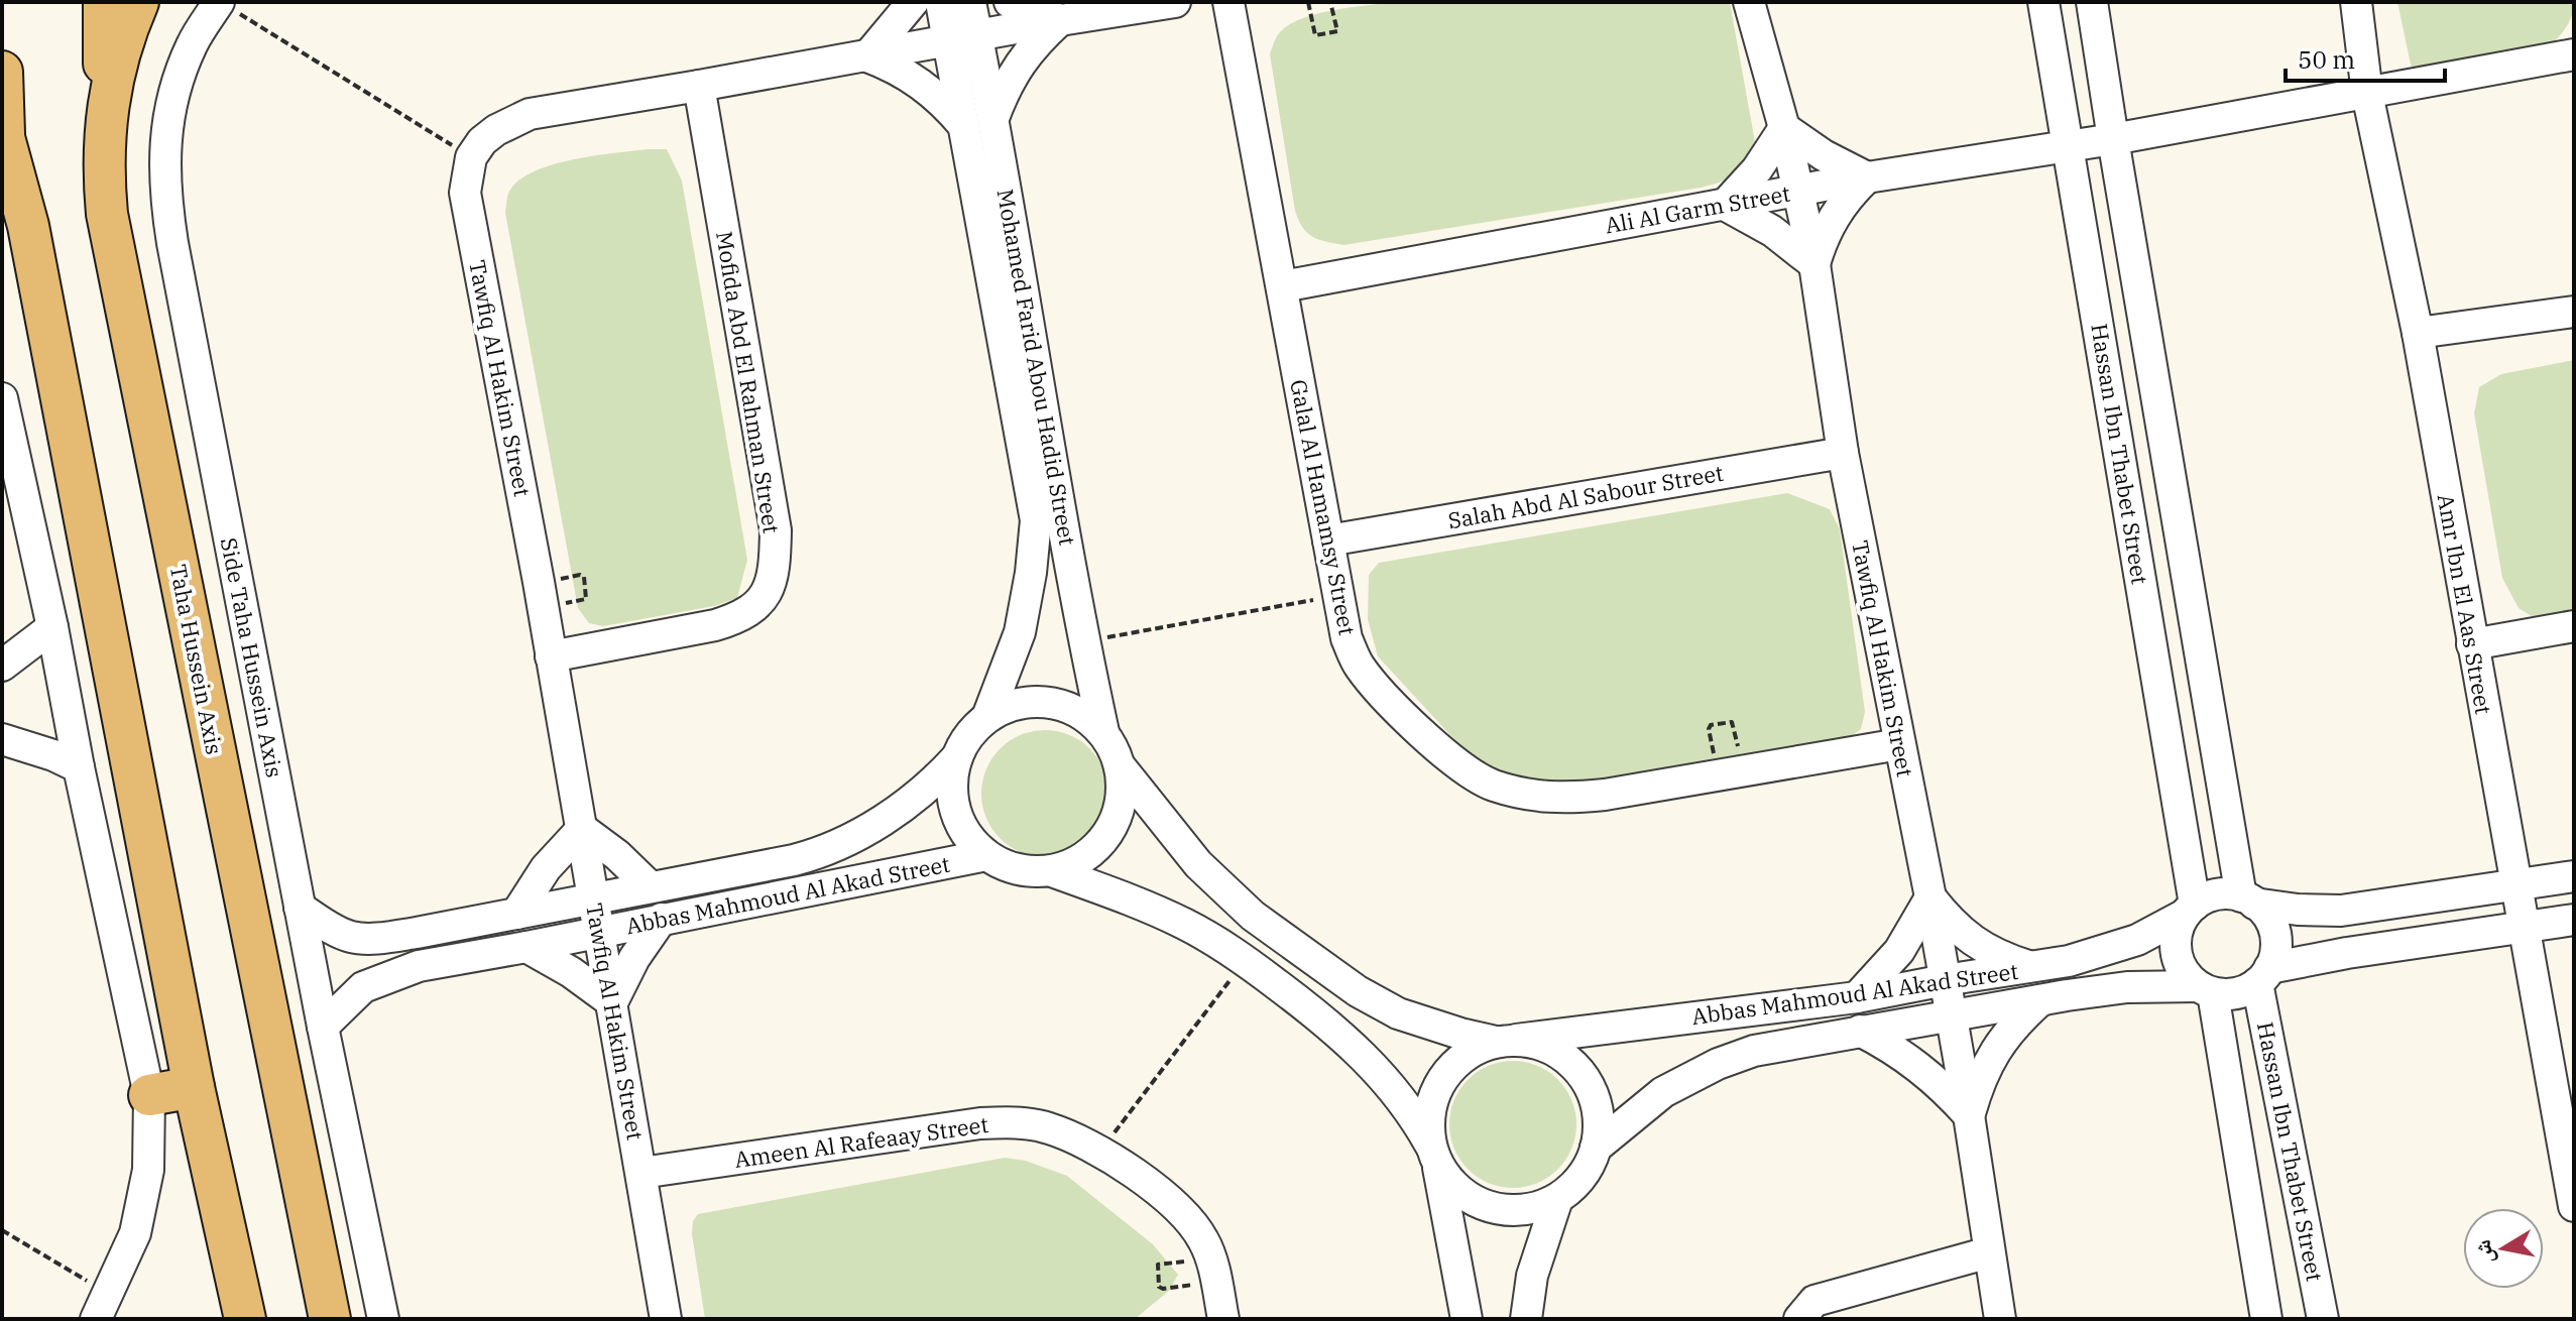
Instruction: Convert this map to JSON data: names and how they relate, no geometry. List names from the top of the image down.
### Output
{
  "streets": {
    "main road": ["Taha Hussein Axis"],
    "street": [
      "Ali Al Garm Street",
      "Mohamed Farid Abou Hadid Street",
      "Tawfiq Al Hakim Street",
      "Mofida Abd El Rahman Street",
      "Hassan Ibn Thabet Street",
      "Salah Abd Al Sabour Street",
      "Galal Al Hamamsy Street",
      "Amr Ibn El Aas Street",
      "Side Taha Hussein Axis",
      "Abbas Mahmoud Al Akad Street",
      "Ameen Al Rafeaay Street"
    ]
  },
  "crossings": [
    ["Ali Al Garm Street", "Tawfiq Al Hakim Street"],
    ["Ali Al Garm Street", "Hassan Ibn Thabet Street"],
    ["Ali Al Garm Street", "Galal Al Hamamsy Street"],
    ["Ali Al Garm Street", "Amr Ibn El Aas Street"],
    ["Mohamed Farid Abou Hadid Street", "Abbas Mahmoud Al Akad Street"],
    ["Tawfiq Al Hakim Street", "Mofida Abd El Rahman Street"],
    ["Tawfiq Al Hakim Street", "Salah Abd Al Sabour Street"],
    ["Tawfiq Al Hakim Street", "Galal Al Hamamsy Street"],
    ["Tawfiq Al Hakim Street", "Abbas Mahmoud Al Akad Street"],
    ["Tawfiq Al Hakim Street", "Ameen Al Rafeaay Street"],
    ["Hassan Ibn Thabet Street", "Abbas Mahmoud Al Akad Street"],
    ["Salah Abd Al Sabour Street", "Galal Al Hamamsy Street"],
    ["Side Taha Hussein Axis", "Abbas Mahmoud Al Akad Street"]
  ],
  "scale_bar": "50 m",
  "north": "left"
}
